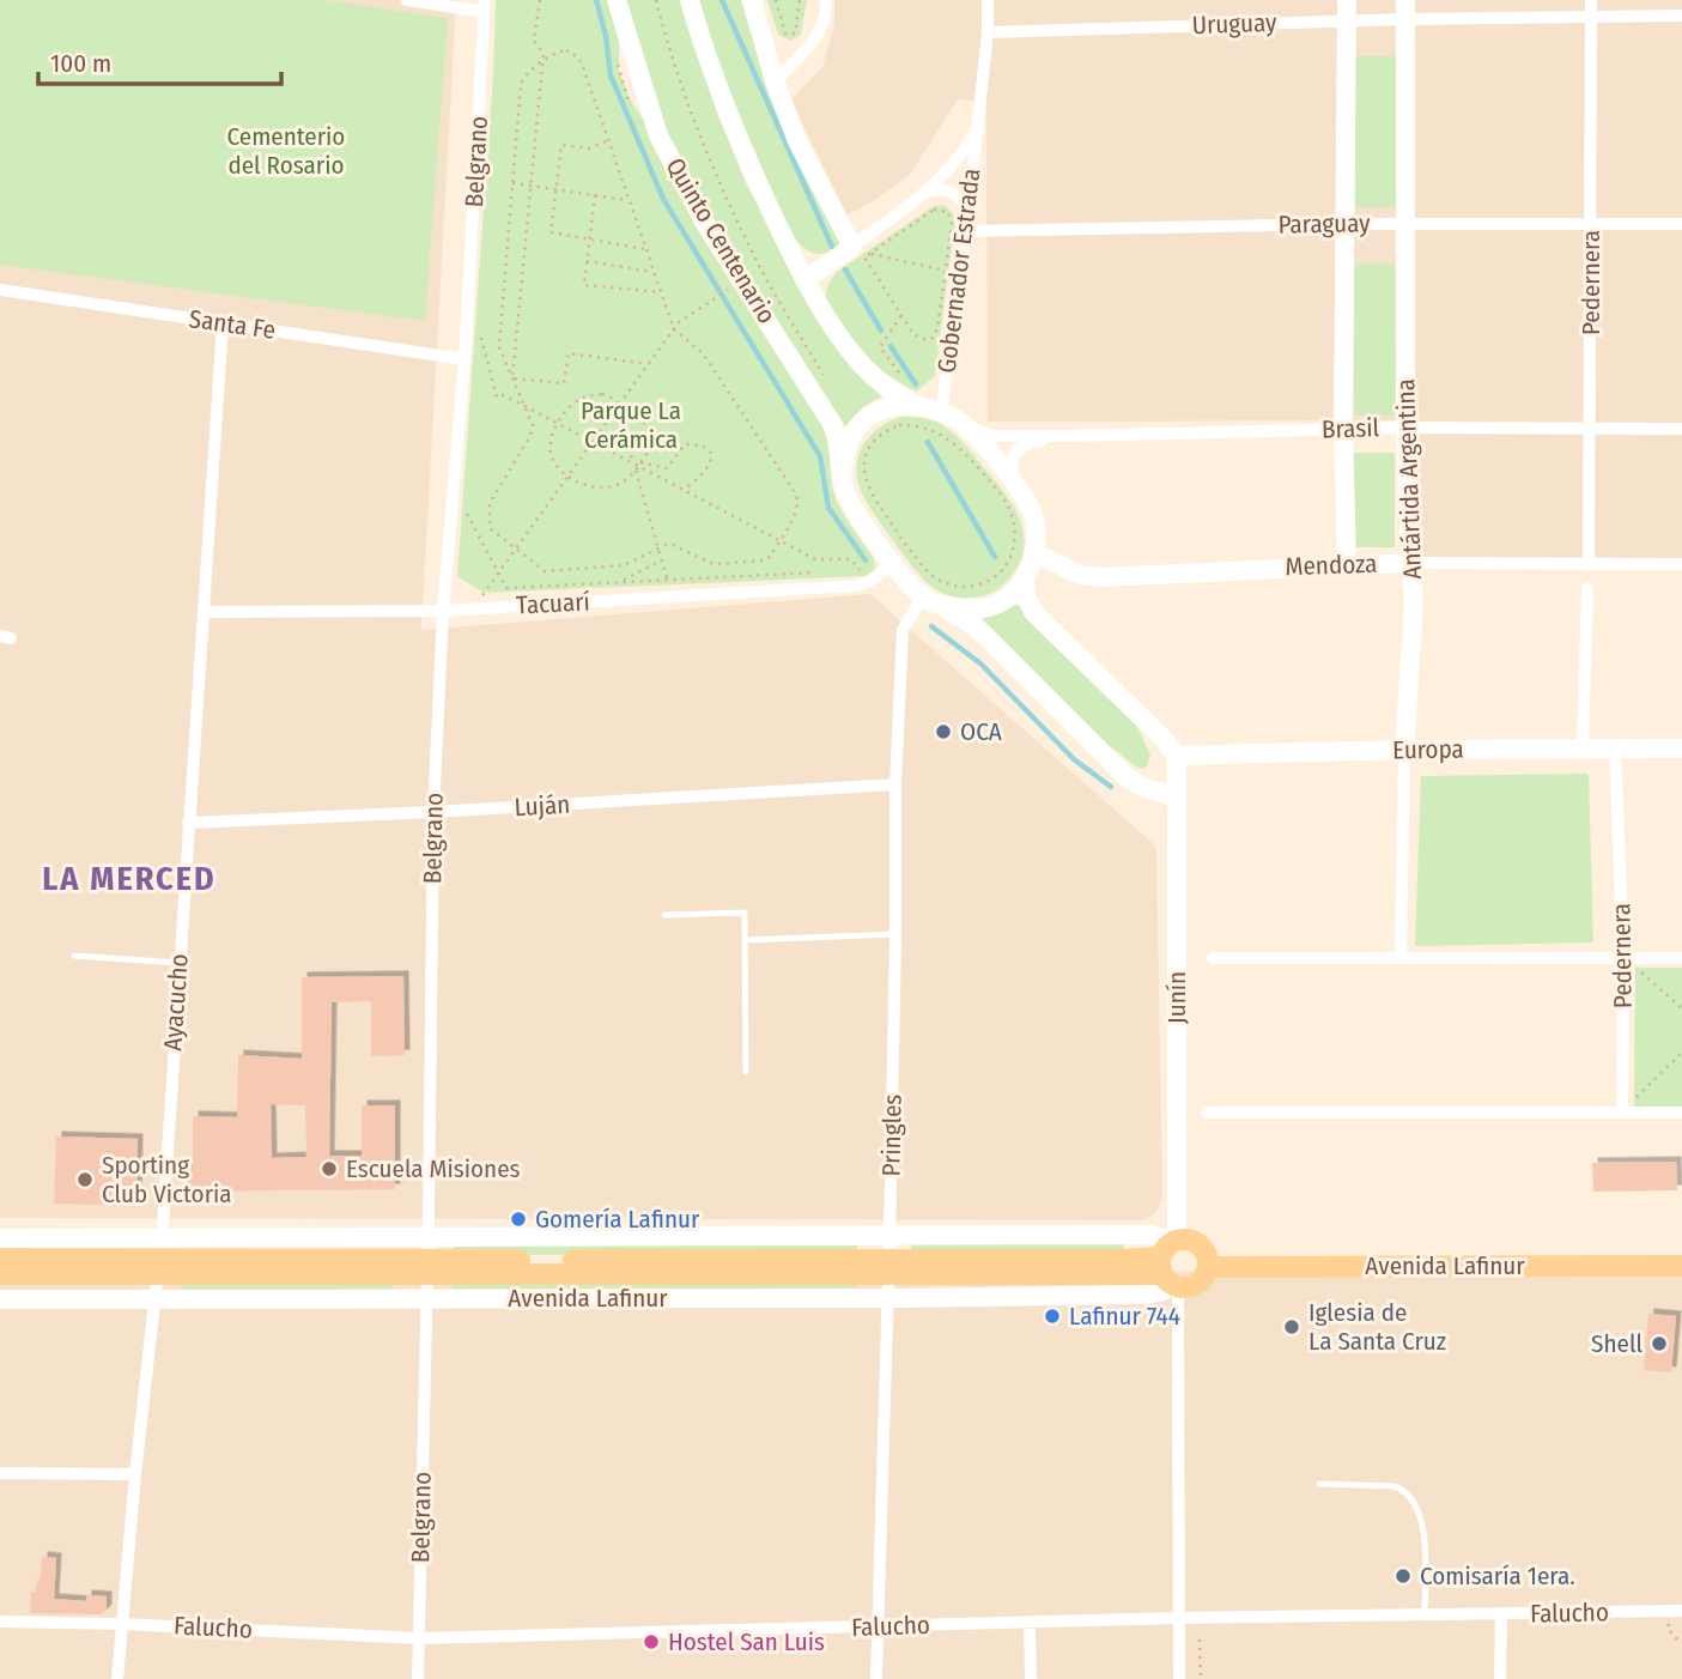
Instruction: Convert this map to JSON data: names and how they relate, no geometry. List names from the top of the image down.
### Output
{
  "streets": {
    "main road": ["Avenida Lafinur"],
    "street": [
      "Uruguay",
      "Belgrano",
      "Paraguay",
      "Quinto Centenario",
      "Gobernador Estrada",
      "Pedernera",
      "Santa Fe",
      "Brasil",
      "Antártida Argentina",
      "Mendoza",
      "Tacuarí",
      "Europa",
      "Luján",
      "Junín",
      "Ayacucho",
      "Pringles",
      "Falucho"
    ]
  },
  "crossings": [
    ["Uruguay", "Gobernador Estrada"],
    ["Uruguay", "Pedernera"],
    ["Uruguay", "Antártida Argentina"],
    ["Belgrano", "Santa Fe"],
    ["Belgrano", "Tacuarí"],
    ["Belgrano", "Luján"],
    ["Belgrano", "Avenida Lafinur"],
    ["Belgrano", "Falucho"],
    ["Paraguay", "Gobernador Estrada"],
    ["Paraguay", "Pedernera"],
    ["Paraguay", "Antártida Argentina"],
    ["Quinto Centenario", "Gobernador Estrada"],
    ["Quinto Centenario", "Brasil"],
    ["Quinto Centenario", "Tacuarí"],
    ["Quinto Centenario", "Pringles"],
    ["Gobernador Estrada", "Brasil"],
    ["Pedernera", "Brasil"],
    ["Pedernera", "Mendoza"],
    ["Pedernera", "Europa"],
    ["Santa Fe", "Ayacucho"],
    ["Brasil", "Antártida Argentina"],
    ["Antártida Argentina", "Mendoza"],
    ["Antártida Argentina", "Europa"],
    ["Tacuarí", "Ayacucho"],
    ["Europa", "Junín"],
    ["Luján", "Ayacucho"],
    ["Luján", "Pringles"],
    ["Junín", "Avenida Lafinur"],
    ["Junín", "Falucho"],
    ["Ayacucho", "Avenida Lafinur"],
    ["Ayacucho", "Falucho"],
    ["Pringles", "Avenida Lafinur"],
    ["Pringles", "Falucho"]
  ],
  "districts": ["LA MERCED"],
  "parks": ["Cementerio del Rosario", "Parque La Cerámica"],
  "places": [
    "OCA",
    "Escuela Misiones",
    "Sporting Club Victoria",
    "Gomería Lafinur",
    "Lafinur 744",
    "Iglesia de La Santa Cruz",
    "Shell",
    "Comisaría 1era.",
    "Hostel San Luis"
  ],
  "scale_bar": "100 m"
}
